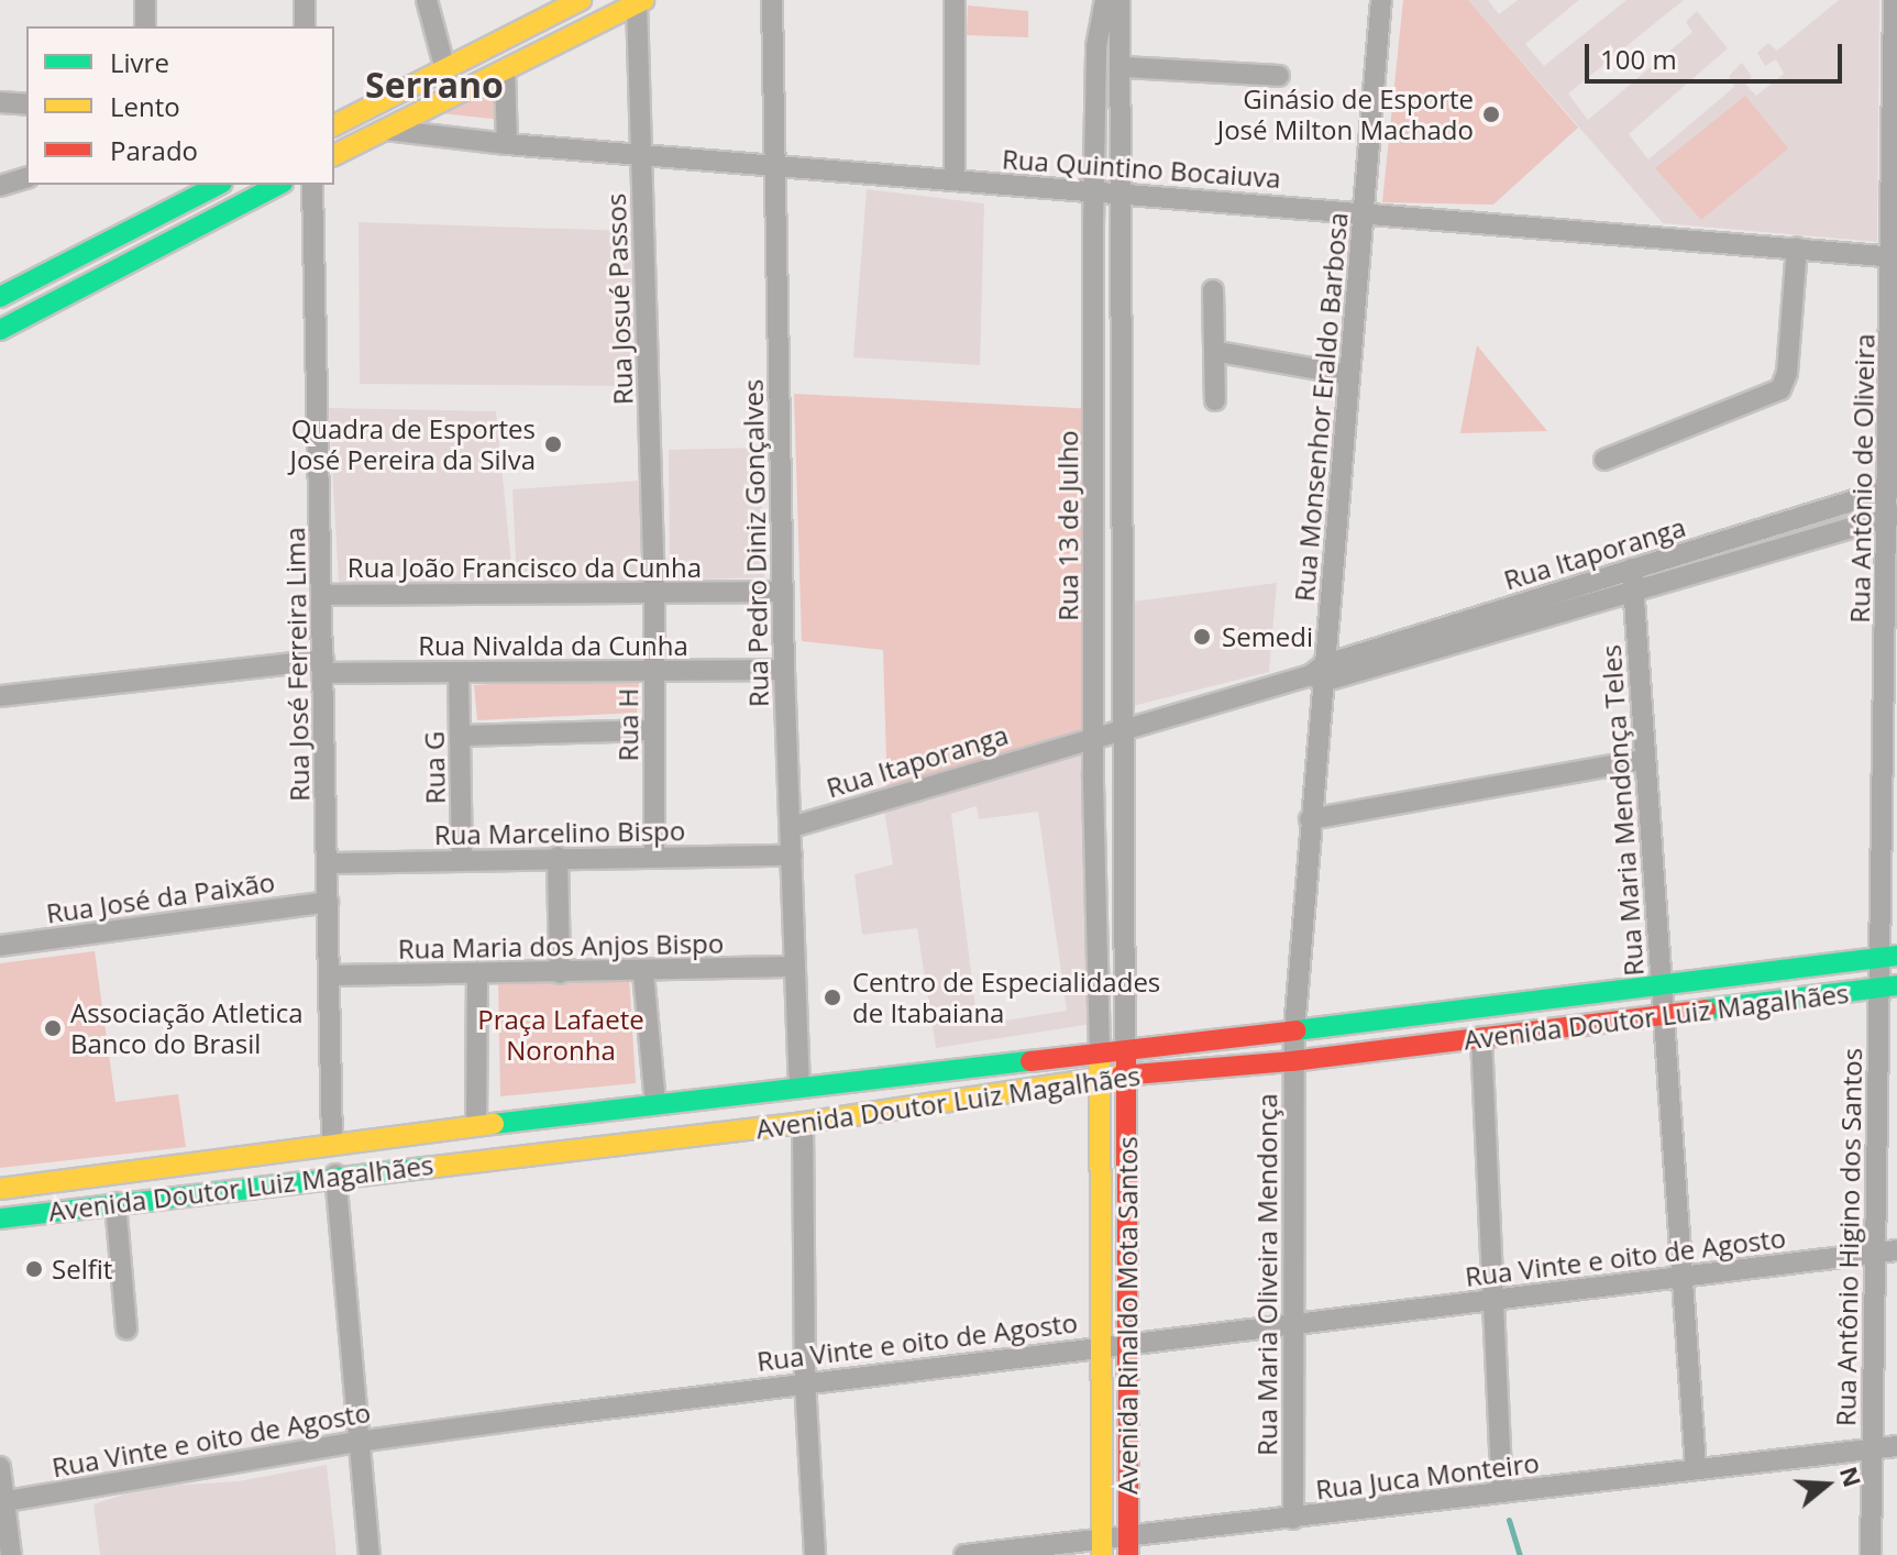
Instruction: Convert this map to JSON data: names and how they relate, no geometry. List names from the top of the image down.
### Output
{
  "streets": {
    "street": [
      "Rua Quintino Bocaiuva",
      "Rua Josué Passos",
      "Rua Monsenhor Eraldo Barbosa",
      "Rua Antônio de Oliveira",
      "Rua 13 de Julho",
      "Rua Pedro Diniz Gonçalves",
      "Rua Itaporanga",
      "Rua João Francisco da Cunha",
      "Rua Nivalda da Cunha",
      "Rua José Ferreira Lima",
      "Rua H",
      "Rua G",
      "Rua Maria Mendonça Teles",
      "Rua Marcelino Bispo",
      "Rua José da Paixão",
      "Rua Maria dos Anjos Bispo",
      "Avenida Doutor Luiz Magalhães",
      "Rua Antônio Higino dos Santos",
      "Rua Vinte e oito de Agosto",
      "Rua Maria Oliveira Mendonça",
      "Avenida Rinaldo Mota Santos",
      "Rua Juca Monteiro"
    ]
  },
  "crossings": [
    ["Rua Quintino Bocaiuva", "Rua Josué Passos"],
    ["Rua Quintino Bocaiuva", "Rua Monsenhor Eraldo Barbosa"],
    ["Rua Quintino Bocaiuva", "Rua Antônio de Oliveira"],
    ["Rua Quintino Bocaiuva", "Rua 13 de Julho"],
    ["Rua Quintino Bocaiuva", "Rua Pedro Diniz Gonçalves"],
    ["Rua Josué Passos", "Rua João Francisco da Cunha"],
    ["Rua Josué Passos", "Rua H"],
    ["Rua Monsenhor Eraldo Barbosa", "Rua Itaporanga"],
    ["Rua Monsenhor Eraldo Barbosa", "Avenida Doutor Luiz Magalhães"],
    ["Rua Monsenhor Eraldo Barbosa", "Rua Maria Oliveira Mendonça"],
    ["Rua Antônio de Oliveira", "Rua Itaporanga"],
    ["Rua Antônio de Oliveira", "Avenida Doutor Luiz Magalhães"],
    ["Rua Antônio de Oliveira", "Rua Antônio Higino dos Santos"],
    ["Rua 13 de Julho", "Rua Itaporanga"],
    ["Rua 13 de Julho", "Avenida Doutor Luiz Magalhães"],
    ["Rua 13 de Julho", "Avenida Rinaldo Mota Santos"],
    ["Rua Pedro Diniz Gonçalves", "Rua Itaporanga"],
    ["Rua Pedro Diniz Gonçalves", "Rua João Francisco da Cunha"],
    ["Rua Pedro Diniz Gonçalves", "Rua Nivalda da Cunha"],
    ["Rua Pedro Diniz Gonçalves", "Rua Marcelino Bispo"],
    ["Rua Pedro Diniz Gonçalves", "Rua Maria dos Anjos Bispo"],
    ["Rua Pedro Diniz Gonçalves", "Avenida Doutor Luiz Magalhães"],
    ["Rua Itaporanga", "Rua Maria Mendonça Teles"],
    ["Rua João Francisco da Cunha", "Rua José Ferreira Lima"],
    ["Rua João Francisco da Cunha", "Rua H"],
    ["Rua Nivalda da Cunha", "Rua José Ferreira Lima"],
    ["Rua Nivalda da Cunha", "Rua H"],
    ["Rua Nivalda da Cunha", "Rua G"],
    ["Rua José Ferreira Lima", "Rua Marcelino Bispo"],
    ["Rua José Ferreira Lima", "Rua José da Paixão"],
    ["Rua José Ferreira Lima", "Rua Maria dos Anjos Bispo"],
    ["Rua José Ferreira Lima", "Avenida Doutor Luiz Magalhães"],
    ["Rua H", "Rua Marcelino Bispo"],
    ["Rua G", "Rua Marcelino Bispo"],
    ["Rua Maria Mendonça Teles", "Avenida Doutor Luiz Magalhães"],
    ["Rua Maria Mendonça Teles", "Rua Vinte e oito de Agosto"],
    ["Rua Maria Mendonça Teles", "Rua Juca Monteiro"],
    ["Avenida Doutor Luiz Magalhães", "Rua Antônio Higino dos Santos"],
    ["Avenida Doutor Luiz Magalhães", "Rua Maria Oliveira Mendonça"],
    ["Avenida Doutor Luiz Magalhães", "Avenida Rinaldo Mota Santos"],
    ["Rua Antônio Higino dos Santos", "Rua Vinte e oito de Agosto"],
    ["Rua Antônio Higino dos Santos", "Rua Juca Monteiro"],
    ["Rua Vinte e oito de Agosto", "Rua Maria Oliveira Mendonça"],
    ["Rua Vinte e oito de Agosto", "Avenida Rinaldo Mota Santos"],
    ["Rua Maria Oliveira Mendonça", "Rua Juca Monteiro"],
    ["Avenida Rinaldo Mota Santos", "Rua Juca Monteiro"]
  ],
  "districts": ["Serrano"],
  "parks": ["Praça Lafaete Noronha"],
  "places": [
    "Ginásio de Esporte José Milton Machado",
    "Quadra de Esportes José Pereira da Silva",
    "Semedi",
    "Centro de Especialidades de Itabaiana",
    "Associação Atletica Banco do Brasil",
    "Selfit"
  ],
  "legend": ["Livre", "Lento", "Parado"],
  "scale_bar": "100 m",
  "north": "right"
}
